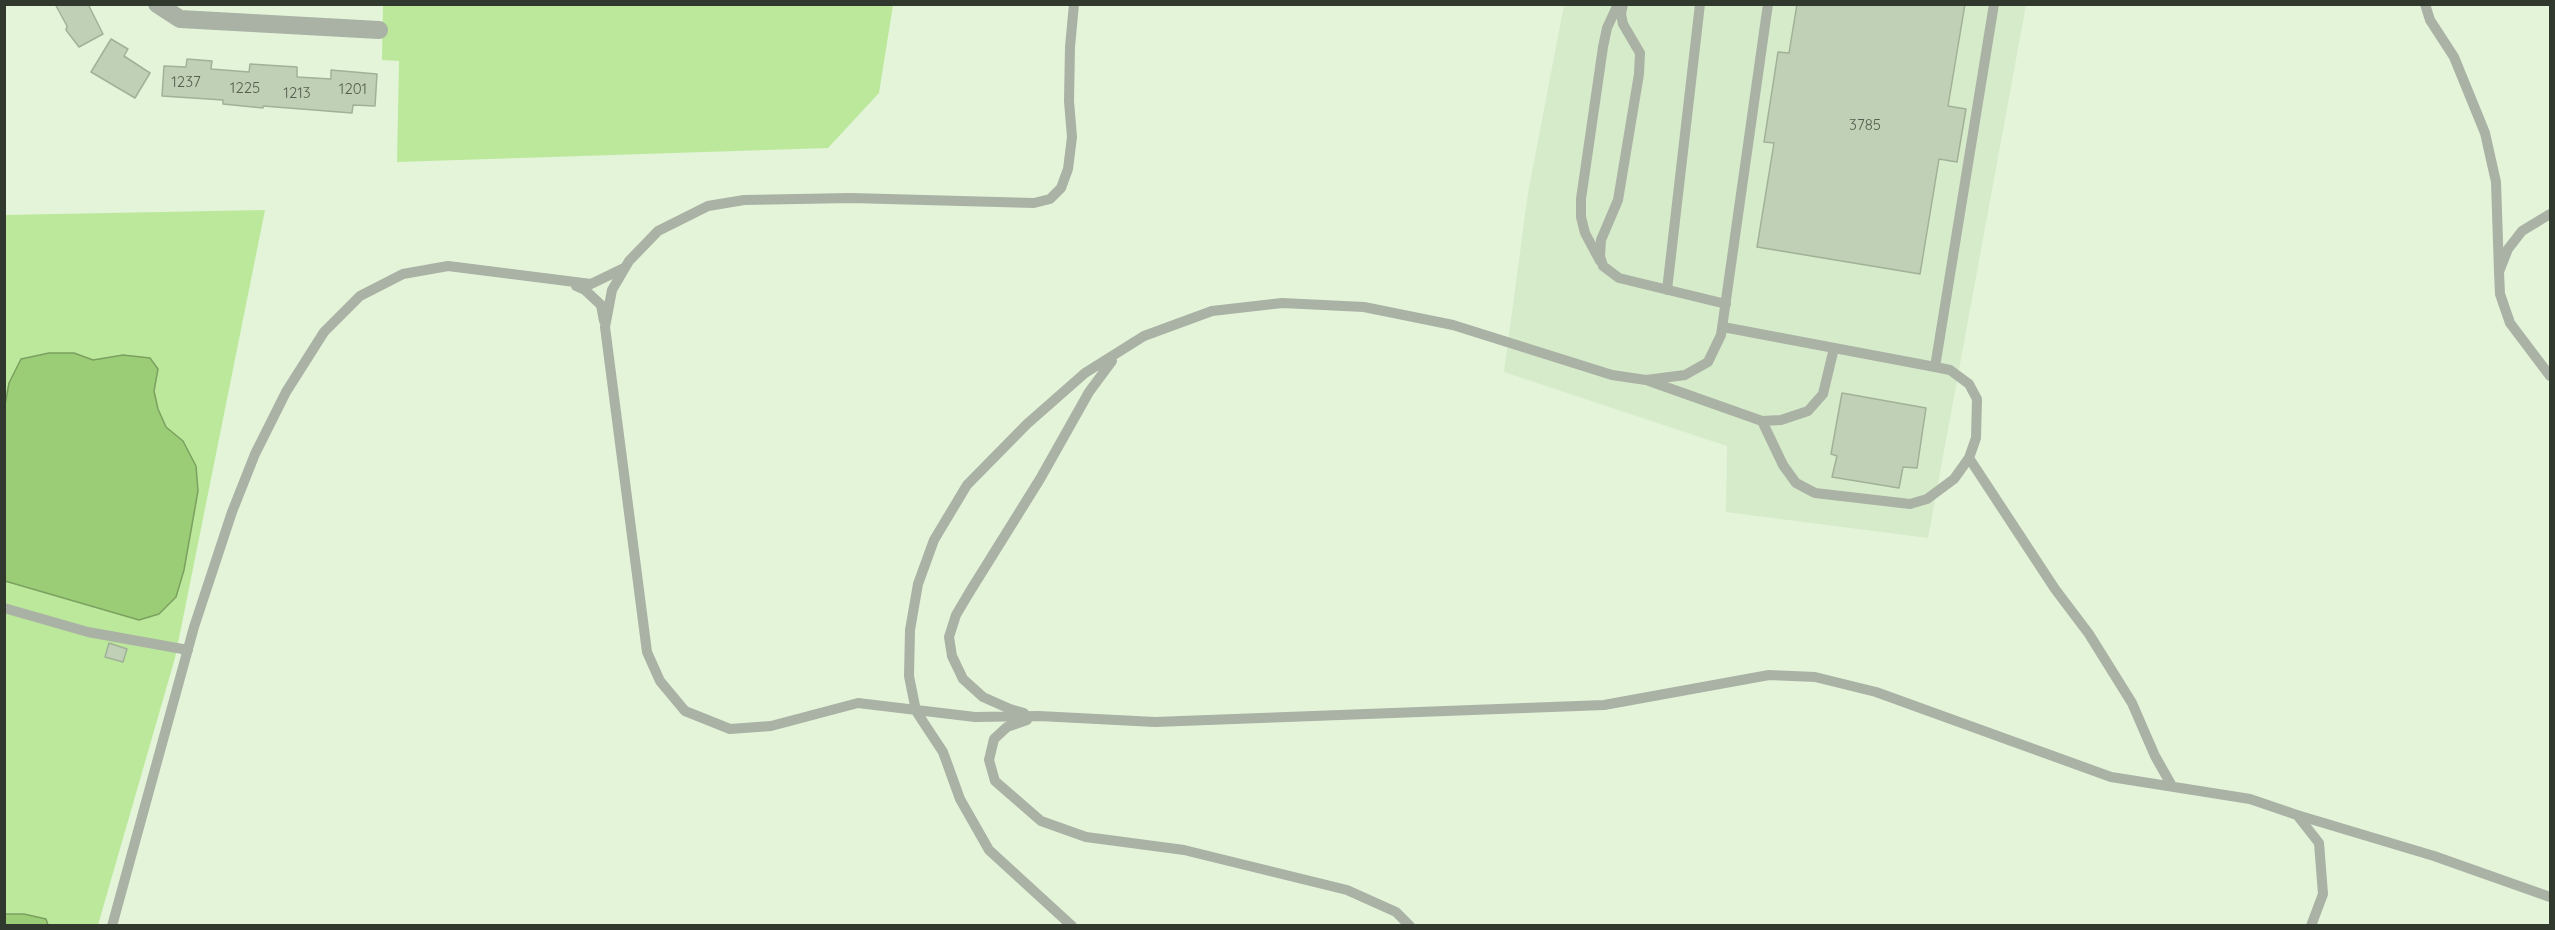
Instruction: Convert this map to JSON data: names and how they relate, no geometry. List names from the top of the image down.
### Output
{
  "house_numbers": [
    "1237",
    "1225",
    "1201",
    "1213",
    "3785"
  ]
}
